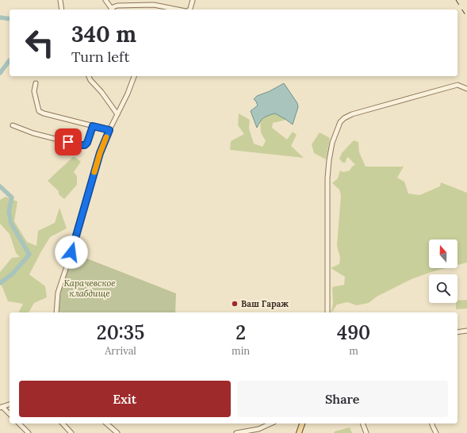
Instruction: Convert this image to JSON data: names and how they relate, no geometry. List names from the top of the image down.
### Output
{
  "parks": ["Карачевское клабдище"],
  "places": ["Ваш Гараж"],
  "north": "top",
  "page": {
    "turn": ["340 m", "Turn left"],
    "eta": [
      "20:35",
      "Arrival",
      "2",
      "min",
      "490",
      "m"
    ],
    "buttons": ["Exit", "Share"]
  }
}
